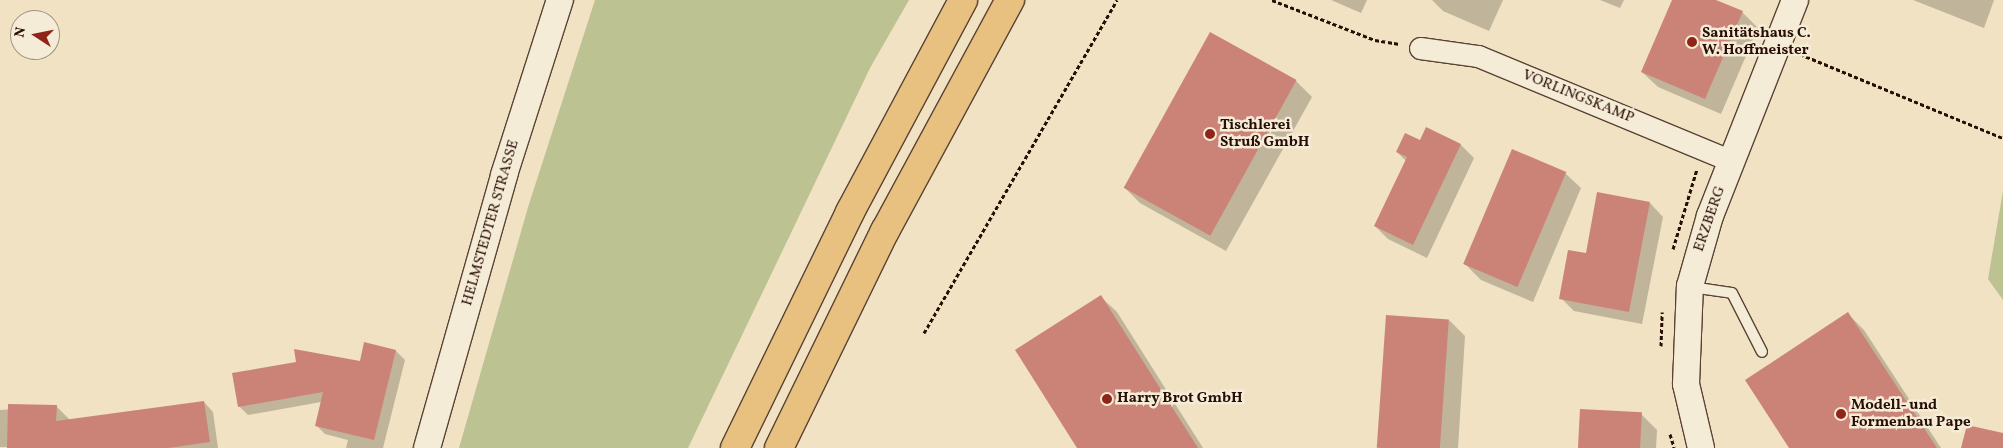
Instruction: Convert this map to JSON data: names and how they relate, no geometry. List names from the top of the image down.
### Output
{
  "streets": {
    "street": ["VORLINGSKAMP", "ERZBERG", "HELMSTEDTER STRASSE"]
  },
  "crossings": [
    ["VORLINGSKAMP", "ERZBERG"]
  ],
  "places": [
    "Sanitätshaus C. W. Hoffmeister",
    "Tischlerei Struß GmbH",
    "Harry Brot GmbH",
    "Modell- und Formenbau Pape"
  ],
  "north": "left"
}
